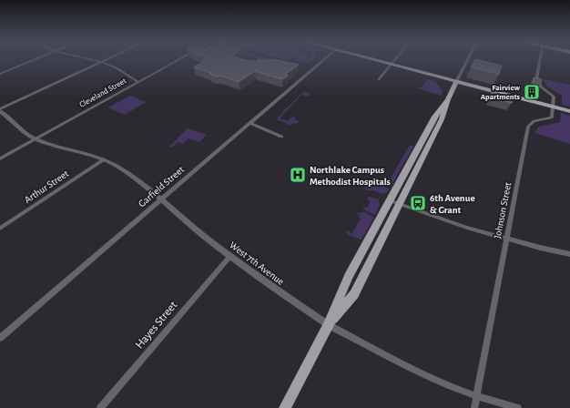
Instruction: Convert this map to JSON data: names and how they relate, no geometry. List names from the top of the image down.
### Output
{
  "streets": {
    "street": [
      "Cleveland Street",
      "Arthur Street",
      "Garfield Street",
      "Johnson Street",
      "West 7th Avenue",
      "Hayes Street"
    ]
  },
  "crossings": [
    ["Cleveland Street", "West 7th Avenue"],
    ["Arthur Street", "West 7th Avenue"],
    ["Garfield Street", "West 7th Avenue"],
    ["Johnson Street", "West 7th Avenue"],
    ["West 7th Avenue", "Hayes Street"]
  ],
  "places": {
    "building": ["Fairview Apartments"],
    "hospital": ["Northlake Campus Methodist Hospitals"],
    "bus stop": ["6th Avenue & Grant"]
  }
}
